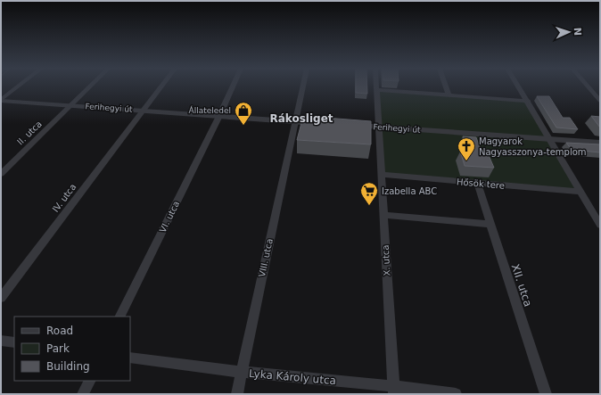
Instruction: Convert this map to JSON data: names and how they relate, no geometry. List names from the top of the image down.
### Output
{
  "streets": {
    "street": [
      "Ferihegyi út",
      "II. utca",
      "Hősök tere",
      "IV. utca",
      "VI. utca",
      "VIII. utca",
      "X. utca",
      "XII. utca",
      "Lyka Károly utca"
    ]
  },
  "crossings": [
    ["Ferihegyi út", "II. utca"],
    ["Ferihegyi út", "IV. utca"],
    ["Ferihegyi út", "VI. utca"],
    ["Ferihegyi út", "VIII. utca"],
    ["Ferihegyi út", "X. utca"],
    ["Hősök tere", "X. utca"],
    ["Hősök tere", "XII. utca"],
    ["VIII. utca", "Lyka Károly utca"],
    ["X. utca", "Lyka Károly utca"]
  ],
  "districts": ["Rákosliget"],
  "places": {
    "shop": ["Állateledel"],
    "church": ["Magyarok Nagyasszonya-templom"],
    "supermarket": ["Izabella ABC"]
  },
  "legend": ["Road", "Park", "Building"],
  "north": "right"
}
